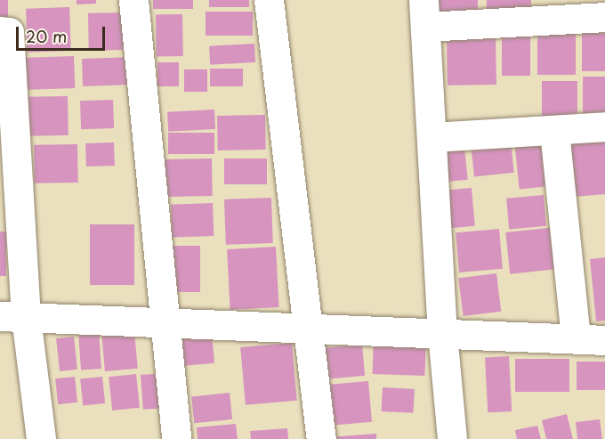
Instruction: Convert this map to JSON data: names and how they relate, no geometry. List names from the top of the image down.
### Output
{
  "scale_bar": "20 m"
}
